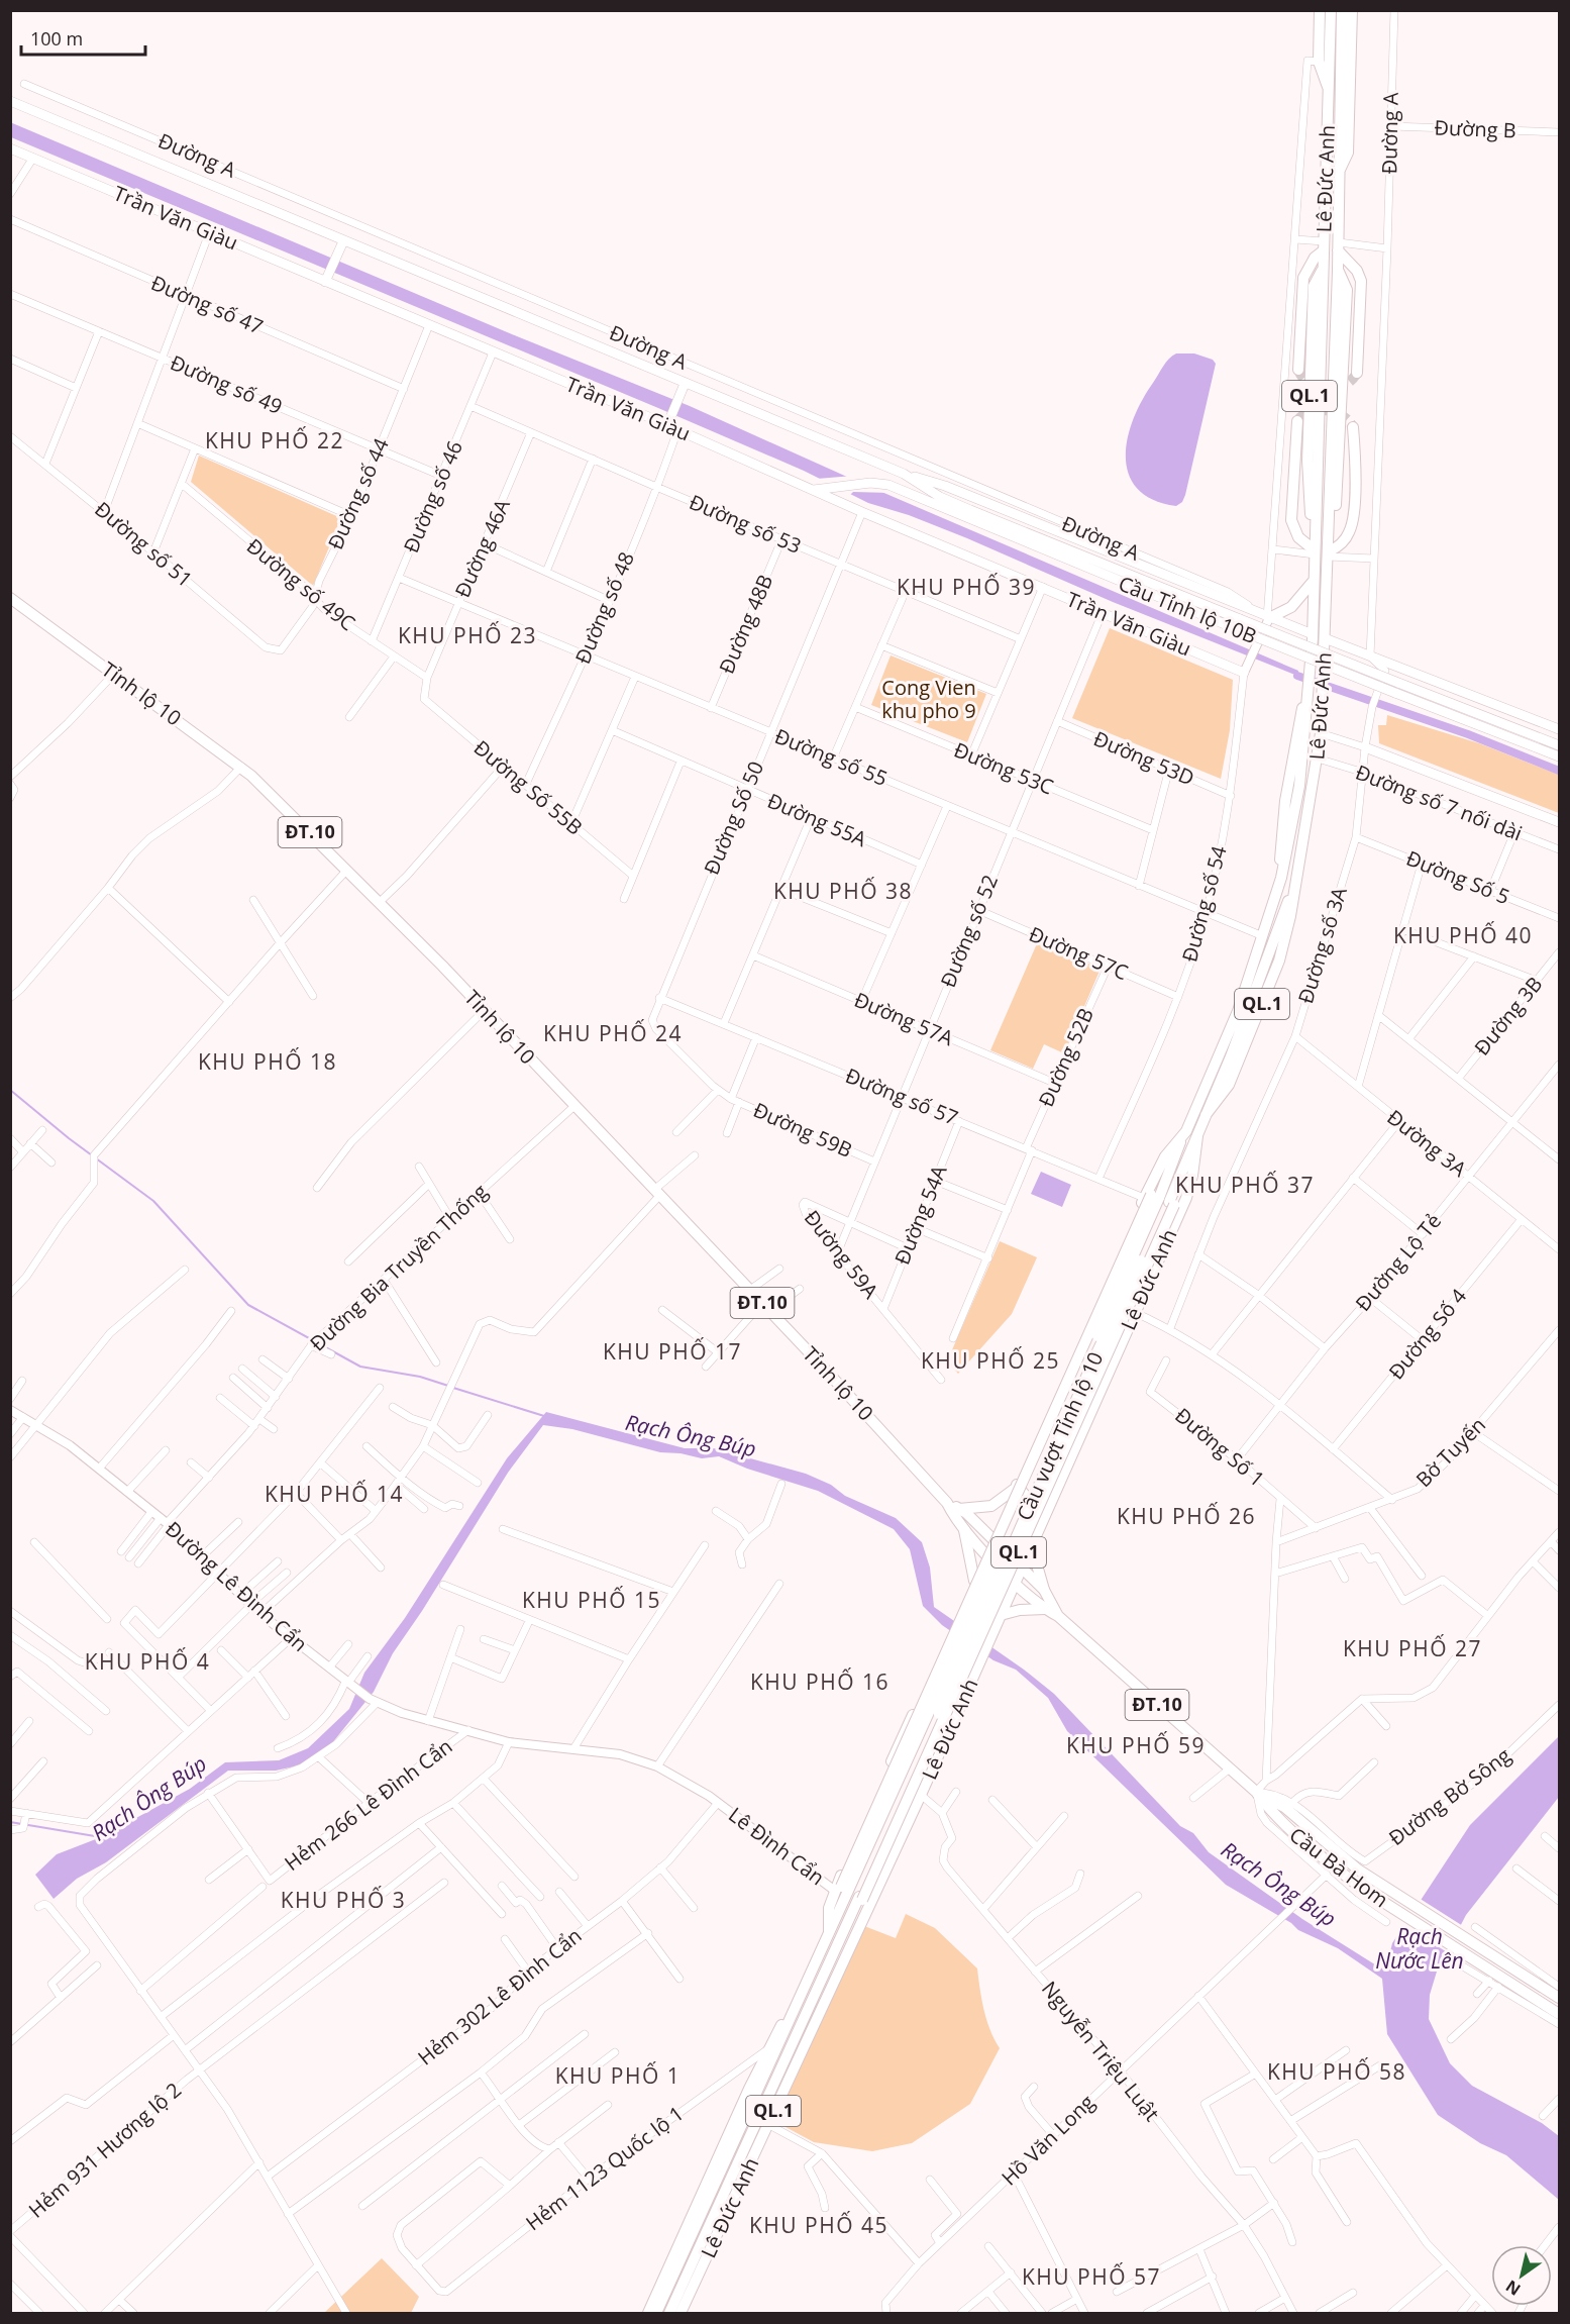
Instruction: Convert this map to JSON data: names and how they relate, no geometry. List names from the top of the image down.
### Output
{
  "streets": {
    "main road": [
      "Lê Đức Anh",
      "Trần Văn Giàu",
      "QL.1",
      "Cầu Tỉnh lộ 10B",
      "Tỉnh lộ 10",
      "ĐT.10",
      "Cầu vượt Tỉnh lộ 10",
      "Cầu Bà Hom"
    ],
    "street": [
      "Đường B",
      "Đường A",
      "Đường số 47",
      "Đường số 49",
      "Đường số 44",
      "Đường số 46",
      "Đường số 53",
      "Đường số 51",
      "Đường 46A",
      "Đường số 49C",
      "Đường số 48",
      "Đường 48B",
      "Đường số 55",
      "Đường 53D",
      "Đường 53C",
      "Đường Số 55B",
      "Đường số 7 nối dài",
      "Đường Số 50",
      "Đường 55A",
      "Đường Số 5",
      "Đường số 54",
      "Đường số 52",
      "Đường số 3A",
      "Đường 57C",
      "Đường 3B",
      "Đường 57A",
      "Đường 52B",
      "Đường số 57",
      "Đường 59B",
      "Đường 3A",
      "Đường 54A",
      "Đường 59A",
      "Đường Lộ Tẻ",
      "Đường Bia Truyền Thống",
      "Đường Số 4",
      "Đường Số 1",
      "Bờ Tuyến",
      "Đường Lê Đình Cẩn",
      "Đường Bờ Sông",
      "Hẻm 266 Lê Đình Cẩn",
      "Lê Đình Cẩn",
      "Hẻm 302 Lê Đình Cẩn",
      "Nguyễn Triệu Luật",
      "Hồ Văn Long",
      "Hẻm 931 Hương lộ 2",
      "Hẻm 1123 Quốc lộ 1"
    ]
  },
  "crossings": [
    ["Đường B", "Đường A"],
    ["Đường A", "Đường số 54"],
    ["Đường A", "Đường số 3A"],
    ["Lê Đức Anh", "Tỉnh lộ 10"],
    ["Lê Đức Anh", "Đường số 55"],
    ["Lê Đức Anh", "Đường số 7 nối dài"],
    ["Lê Đức Anh", "Đường số 57"],
    ["Lê Đức Anh", "Cầu vượt Tỉnh lộ 10"],
    ["Lê Đức Anh", "Lê Đình Cẩn"],
    ["Lê Đức Anh", "Hẻm 1123 Quốc lộ 1"],
    ["Trần Văn Giàu", "Đường số 44"],
    ["Trần Văn Giàu", "Đường số 46"],
    ["Trần Văn Giàu", "Đường số 48"],
    ["Trần Văn Giàu", "Cầu Tỉnh lộ 10B"],
    ["Trần Văn Giàu", "Đường Số 50"],
    ["Trần Văn Giàu", "Đường số 54"],
    ["Trần Văn Giàu", "Đường số 52"],
    ["Đường số 47", "Đường số 44"],
    ["Đường số 49", "Đường số 44"],
    ["Đường số 49", "Đường số 46"],
    ["Đường số 44", "Đường số 51"],
    ["Đường số 44", "Đường số 49C"],
    ["Đường số 46", "Đường số 53"],
    ["Đường số 46", "Đường số 49C"],
    ["Đường số 46", "Đường số 55"],
    ["Đường số 53", "Đường 46A"],
    ["Đường số 53", "Đường số 48"],
    ["Đường số 53", "Đường 48B"],
    ["Đường số 53", "Đường Số 50"],
    ["Đường 46A", "Đường số 49C"],
    ["Đường 46A", "Đường số 55"],
    ["Đường 46A", "Đường Số 55B"],
    ["Đường số 48", "Đường số 55"],
    ["Đường số 48", "Đường Số 55B"],
    ["Đường 48B", "Đường số 55"],
    ["Tỉnh lộ 10", "Đường Bia Truyền Thống"],
    ["Tỉnh lộ 10", "Đường Bờ Sông"],
    ["Tỉnh lộ 10", "Cầu Bà Hom"],
    ["Tỉnh lộ 10", "Hồ Văn Long"],
    ["Đường số 55", "Đường Số 50"],
    ["Đường số 55", "Đường số 54"],
    ["Đường số 55", "Đường số 52"],
    ["Đường 53D", "Đường số 54"],
    ["Đường 53D", "Đường số 52"],
    ["Đường 53C", "Đường số 52"],
    ["Đường số 7 nối dài", "Đường số 3A"],
    ["Đường Số 50", "Đường 55A"],
    ["Đường Số 50", "Đường số 57"],
    ["Đường Số 50", "Đường 59B"],
    ["Đường Số 5", "Đường số 3A"],
    ["Đường số 54", "Đường 57C"],
    ["Đường số 54", "Đường số 57"],
    ["Đường số 52", "Đường 57C"],
    ["Đường số 52", "Đường 57A"],
    ["Đường số 52", "Đường số 57"],
    ["Đường số 52", "Đường 59B"],
    ["Đường số 52", "Đường 59A"],
    ["Đường số 3A", "Đường 3A"],
    ["Đường 57C", "Đường 52B"],
    ["Đường 57A", "Đường 52B"],
    ["Đường 52B", "Đường số 57"],
    ["Đường số 57", "Đường 54A"],
    ["Đường số 57", "Cầu vượt Tỉnh lộ 10"],
    ["Đường 3A", "Đường Lộ Tẻ"],
    ["Đường 3A", "Đường Số 4"],
    ["Đường 54A", "Đường 59A"],
    ["Đường Lộ Tẻ", "Đường Số 1"],
    ["Đường Bia Truyền Thống", "Đường Lê Đình Cẩn"],
    ["Cầu vượt Tỉnh lộ 10", "Lê Đình Cẩn"],
    ["Đường Số 1", "Bờ Tuyến"],
    ["Đường Lê Đình Cẩn", "Hẻm 266 Lê Đình Cẩn"],
    ["Đường Lê Đình Cẩn", "Lê Đình Cẩn"],
    ["Đường Lê Đình Cẩn", "Hẻm 302 Lê Đình Cẩn"],
    ["Lê Đình Cẩn", "Hẻm 302 Lê Đình Cẩn"],
    ["Nguyễn Triệu Luật", "Hồ Văn Long"]
  ],
  "districts": [
    "KHU PHỐ 22",
    "KHU PHỐ 39",
    "KHU PHỐ 23",
    "KHU PHỐ 38",
    "KHU PHỐ 40",
    "KHU PHỐ 24",
    "KHU PHỐ 18",
    "KHU PHỐ 37",
    "KHU PHỐ 17",
    "KHU PHỐ 25",
    "KHU PHỐ 14",
    "KHU PHỐ 26",
    "KHU PHỐ 15",
    "KHU PHỐ 27",
    "KHU PHỐ 4",
    "KHU PHỐ 16",
    "KHU PHỐ 59",
    "KHU PHỐ 3",
    "KHU PHỐ 58",
    "KHU PHỐ 1",
    "KHU PHỐ 45",
    "KHU PHỐ 57"
  ],
  "water": ["Rạch Ông Búp", "Rạch Nước Lên"],
  "parks": ["Cong Vien khu pho 9"],
  "scale_bar": "100 m",
  "north": "bottom left"
}
